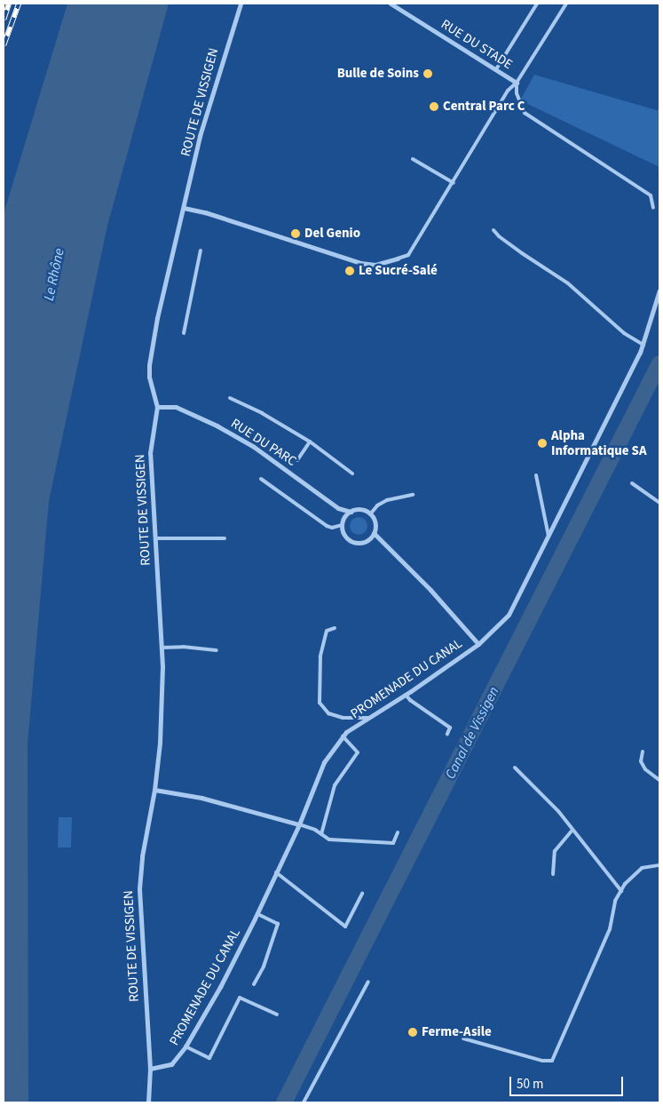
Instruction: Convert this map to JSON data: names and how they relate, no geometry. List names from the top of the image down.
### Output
{
  "streets": {
    "street": [
      "RUE DU STADE",
      "ROUTE DE VISSIGEN",
      "RUE DU PARC",
      "PROMENADE DU CANAL"
    ]
  },
  "crossings": [
    ["ROUTE DE VISSIGEN", "RUE DU PARC"],
    ["ROUTE DE VISSIGEN", "PROMENADE DU CANAL"]
  ],
  "water": ["Le Rhône", "Canal de Vissigen"],
  "places": [
    "Bulle de Soins",
    "Central Parc C",
    "Del Genio",
    "Le Sucré-Salé",
    "Alpha Informatique SA",
    "Ferme-Asile"
  ],
  "scale_bar": "50 m"
}
